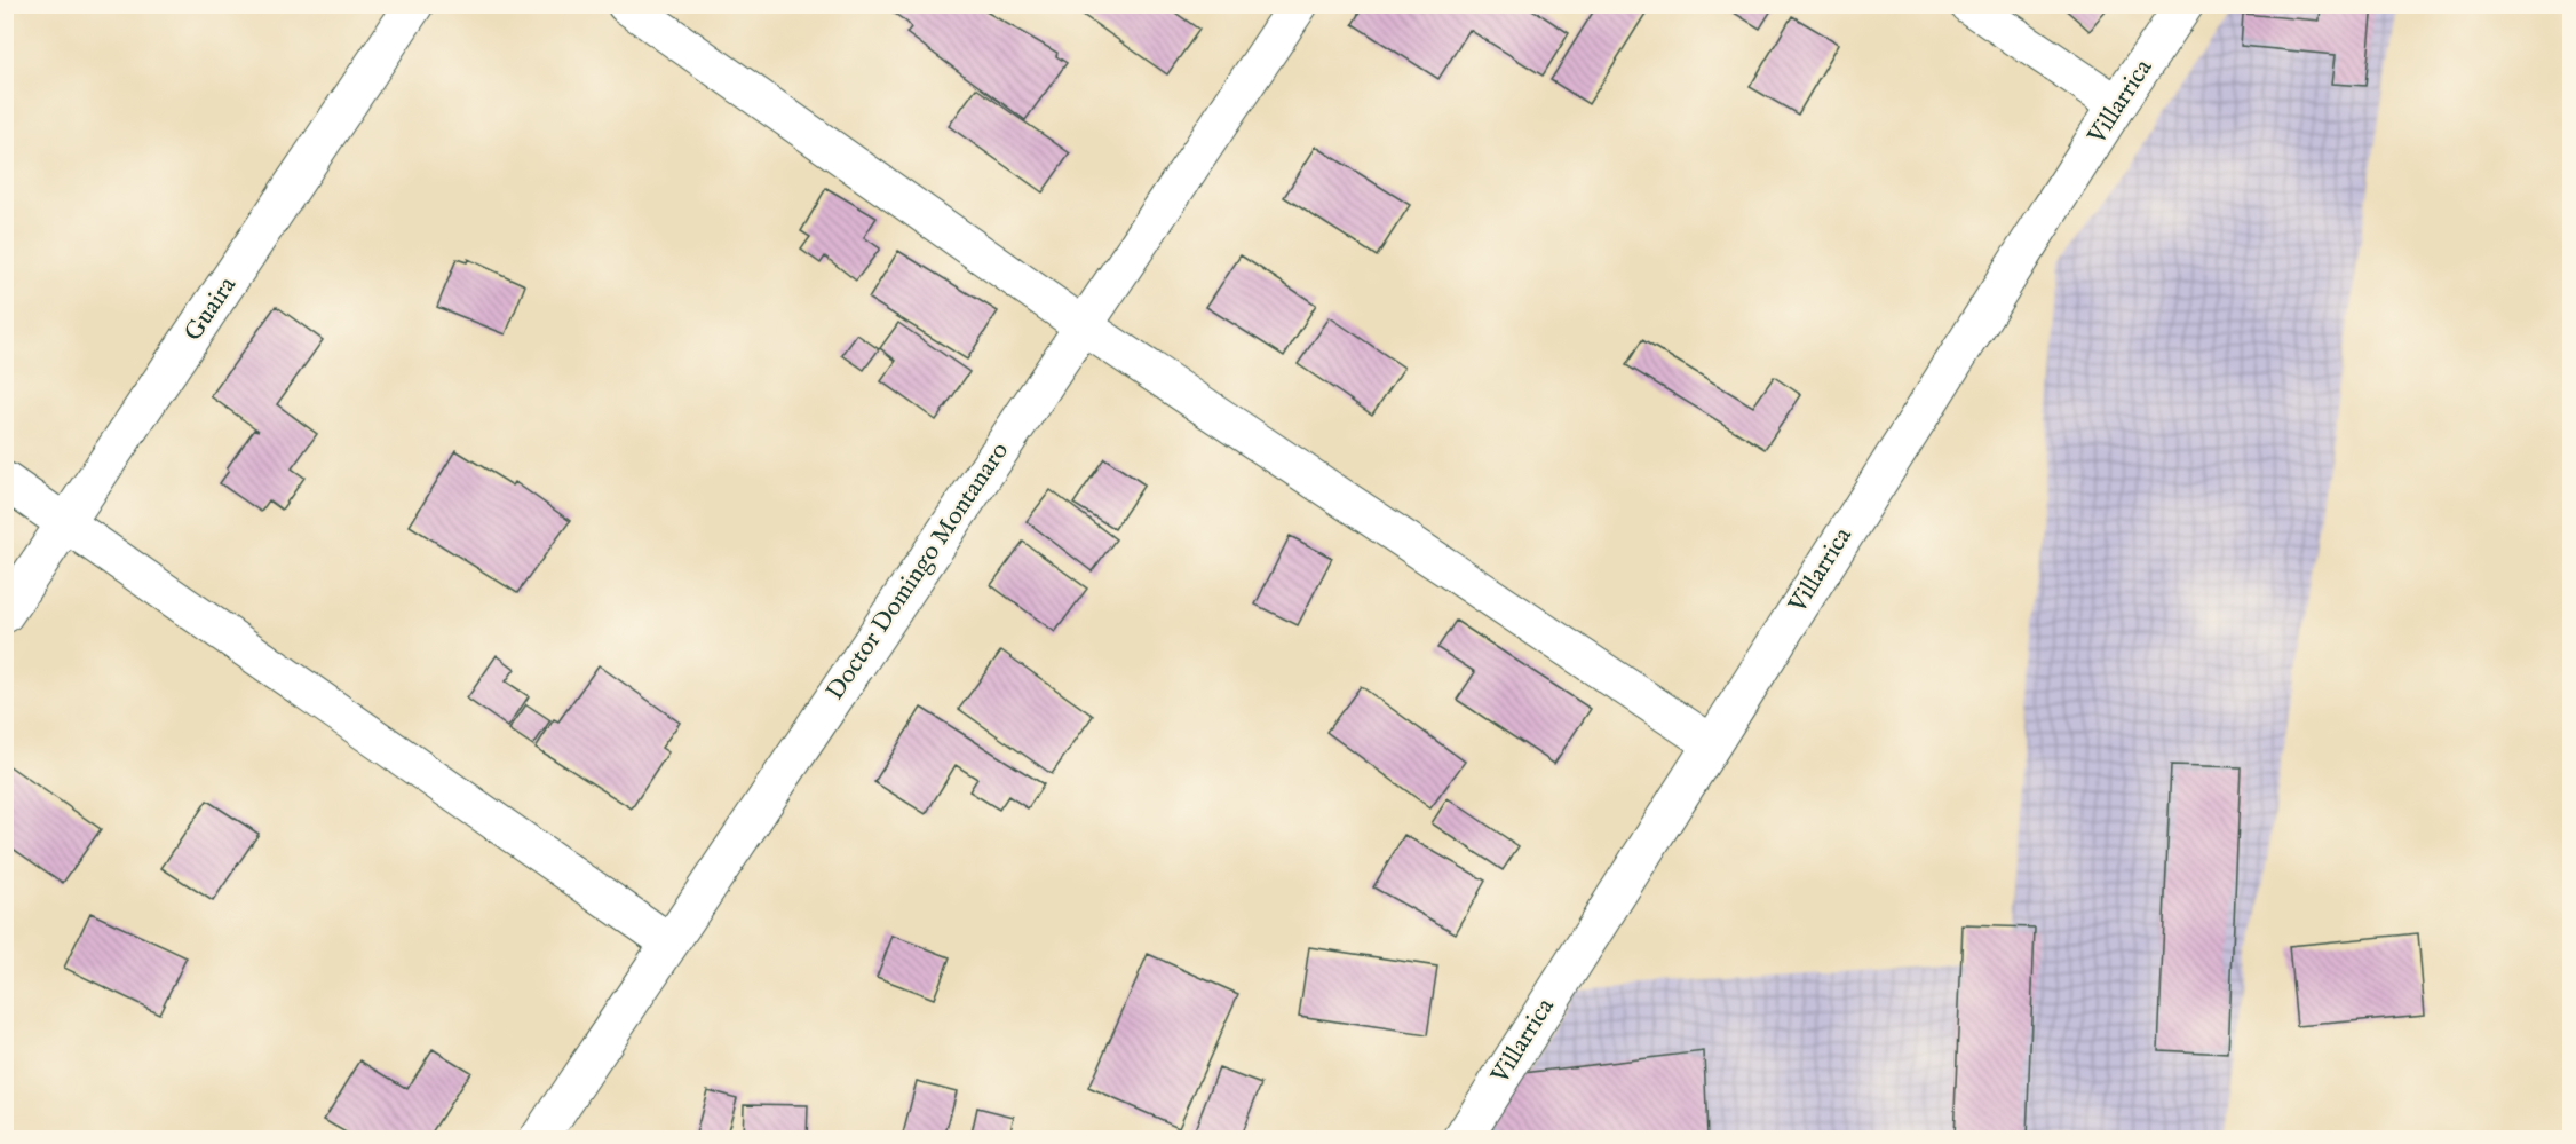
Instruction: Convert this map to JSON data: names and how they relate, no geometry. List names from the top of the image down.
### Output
{
  "streets": {
    "street": ["Villarrica", "Guaira", "Doctor Domingo Montanaro"]
  }
}
